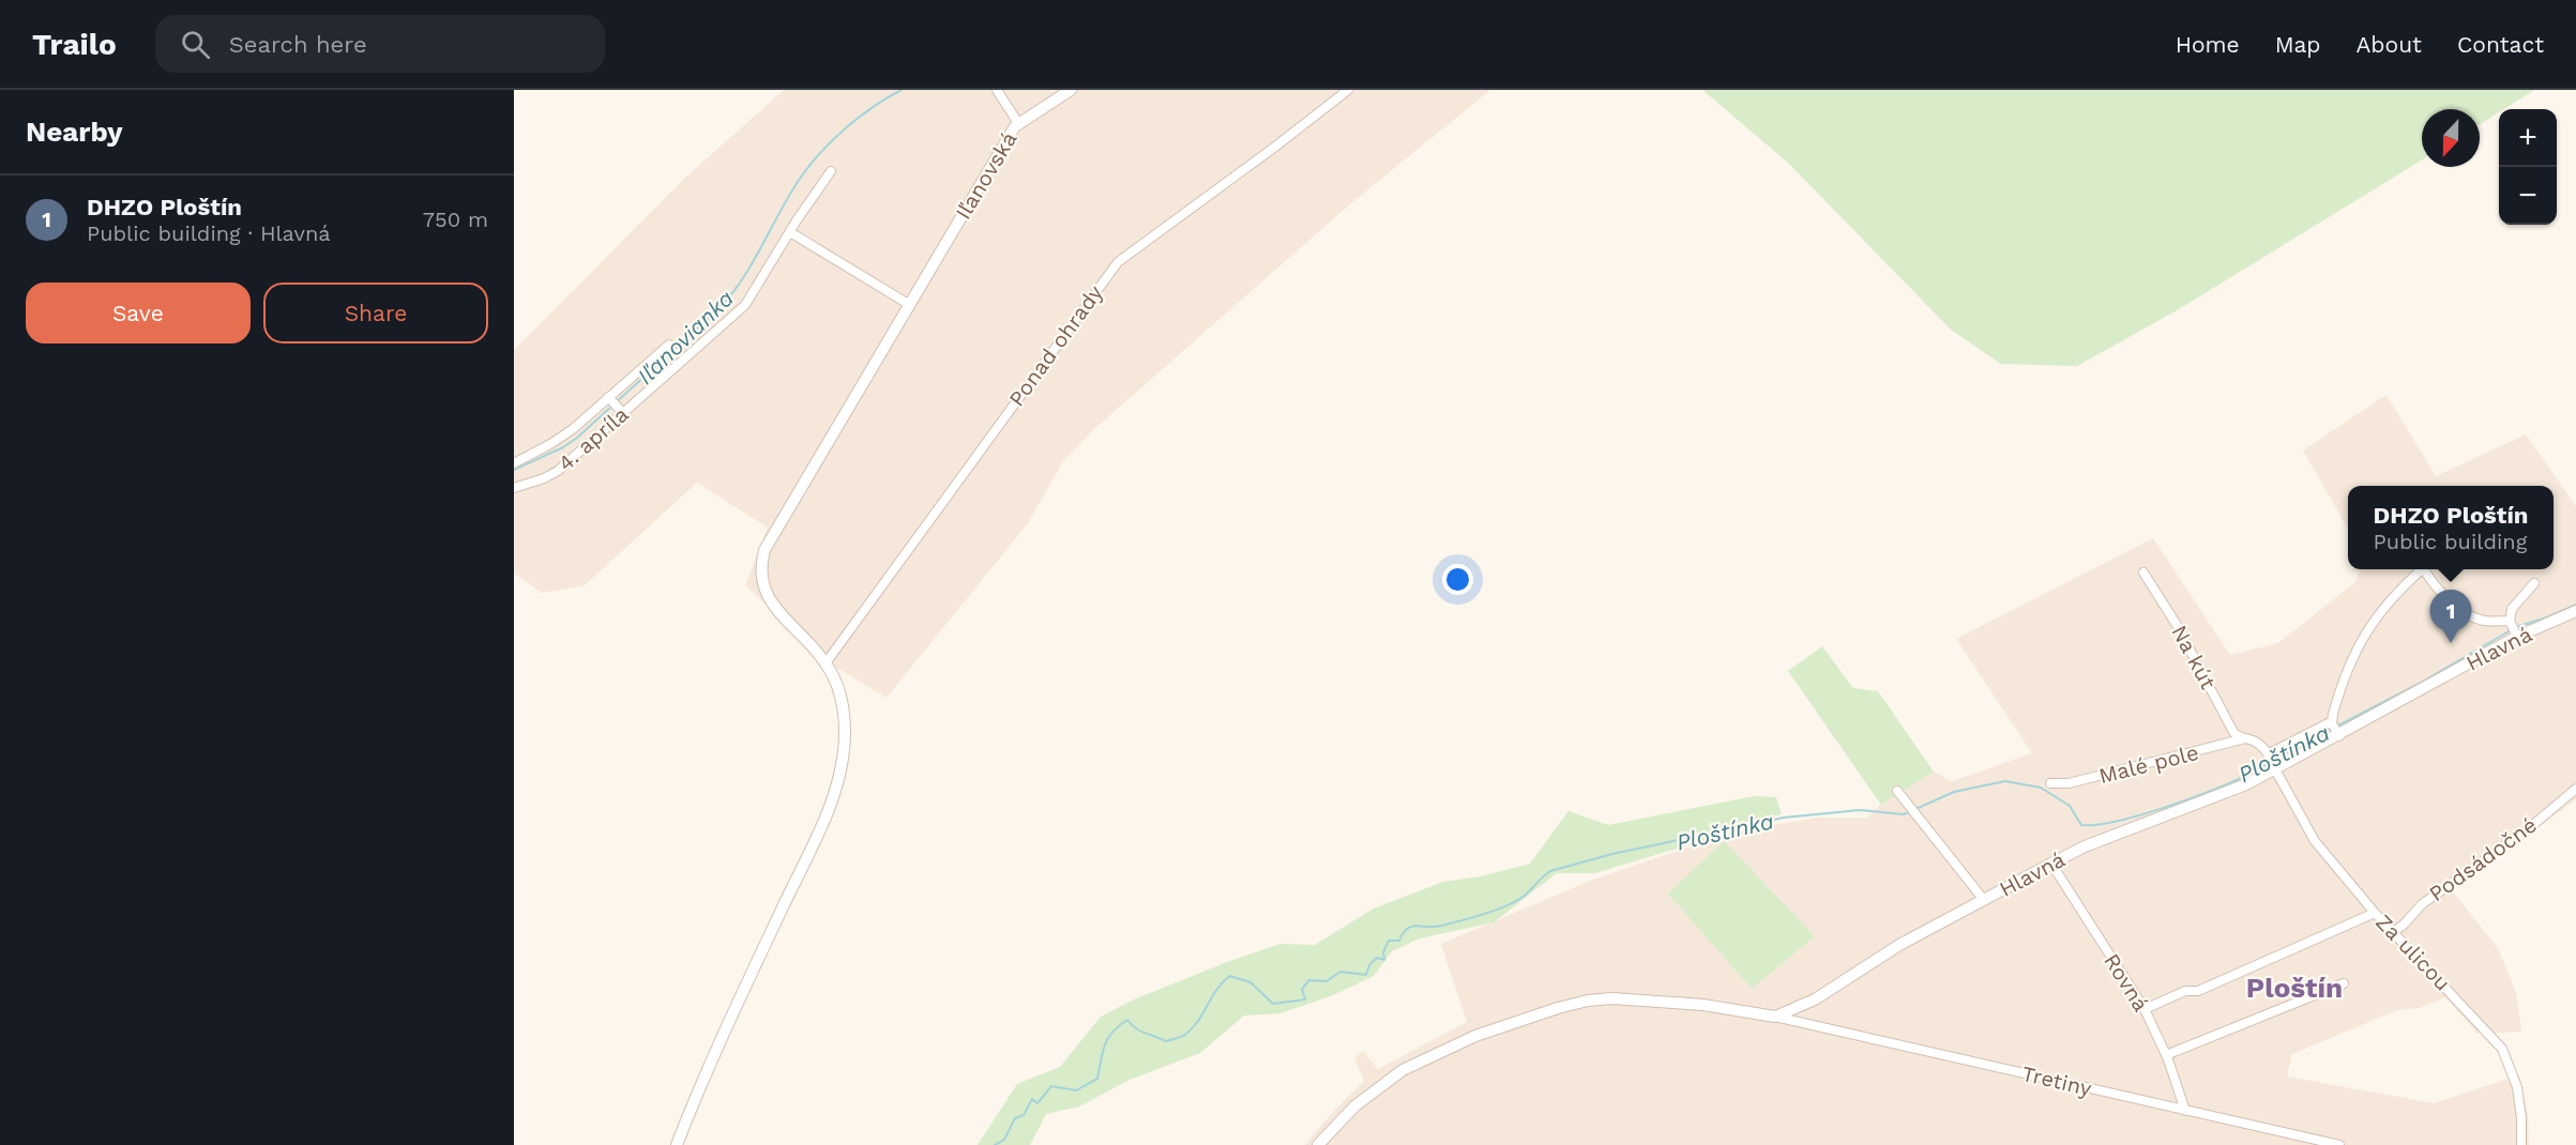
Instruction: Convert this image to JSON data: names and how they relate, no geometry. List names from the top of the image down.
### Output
{
  "streets": {
    "street": [
      "Iľanovská",
      "Ponad ohrady",
      "4. apríla",
      "Hlavná",
      "Na kút",
      "Malé pole",
      "Podsádočné",
      "Za ulicou",
      "Rovná",
      "Tretiny"
    ]
  },
  "crossings": [
    ["Iľanovská", "Ponad ohrady"],
    ["Hlavná", "Na kút"],
    ["Hlavná", "Za ulicou"],
    ["Hlavná", "Rovná"],
    ["Hlavná", "Tretiny"],
    ["Na kút", "Malé pole"],
    ["Na kút", "Za ulicou"],
    ["Podsádočné", "Za ulicou"],
    ["Rovná", "Tretiny"]
  ],
  "districts": ["Ploštín"],
  "water": ["Iľanovianka", "Ploštínka"],
  "north": "bottom",
  "page": {
    "header": "Trailo",
    "search": "Search here",
    "nav": [
      "Home",
      "Map",
      "About",
      "Contact"
    ],
    "heading": "Nearby",
    "map_buttons": ["+", "−"],
    "list": [
      {
        "mark": "1",
        "name": "DHZO Ploštín",
        "note": "Public building · Hlavná",
        "value": "750 m"
      }
    ],
    "buttons": ["Save", "Share"],
    "popup": ["DHZO Ploštín", "Public building"],
    "pins": "1"
  }
}
